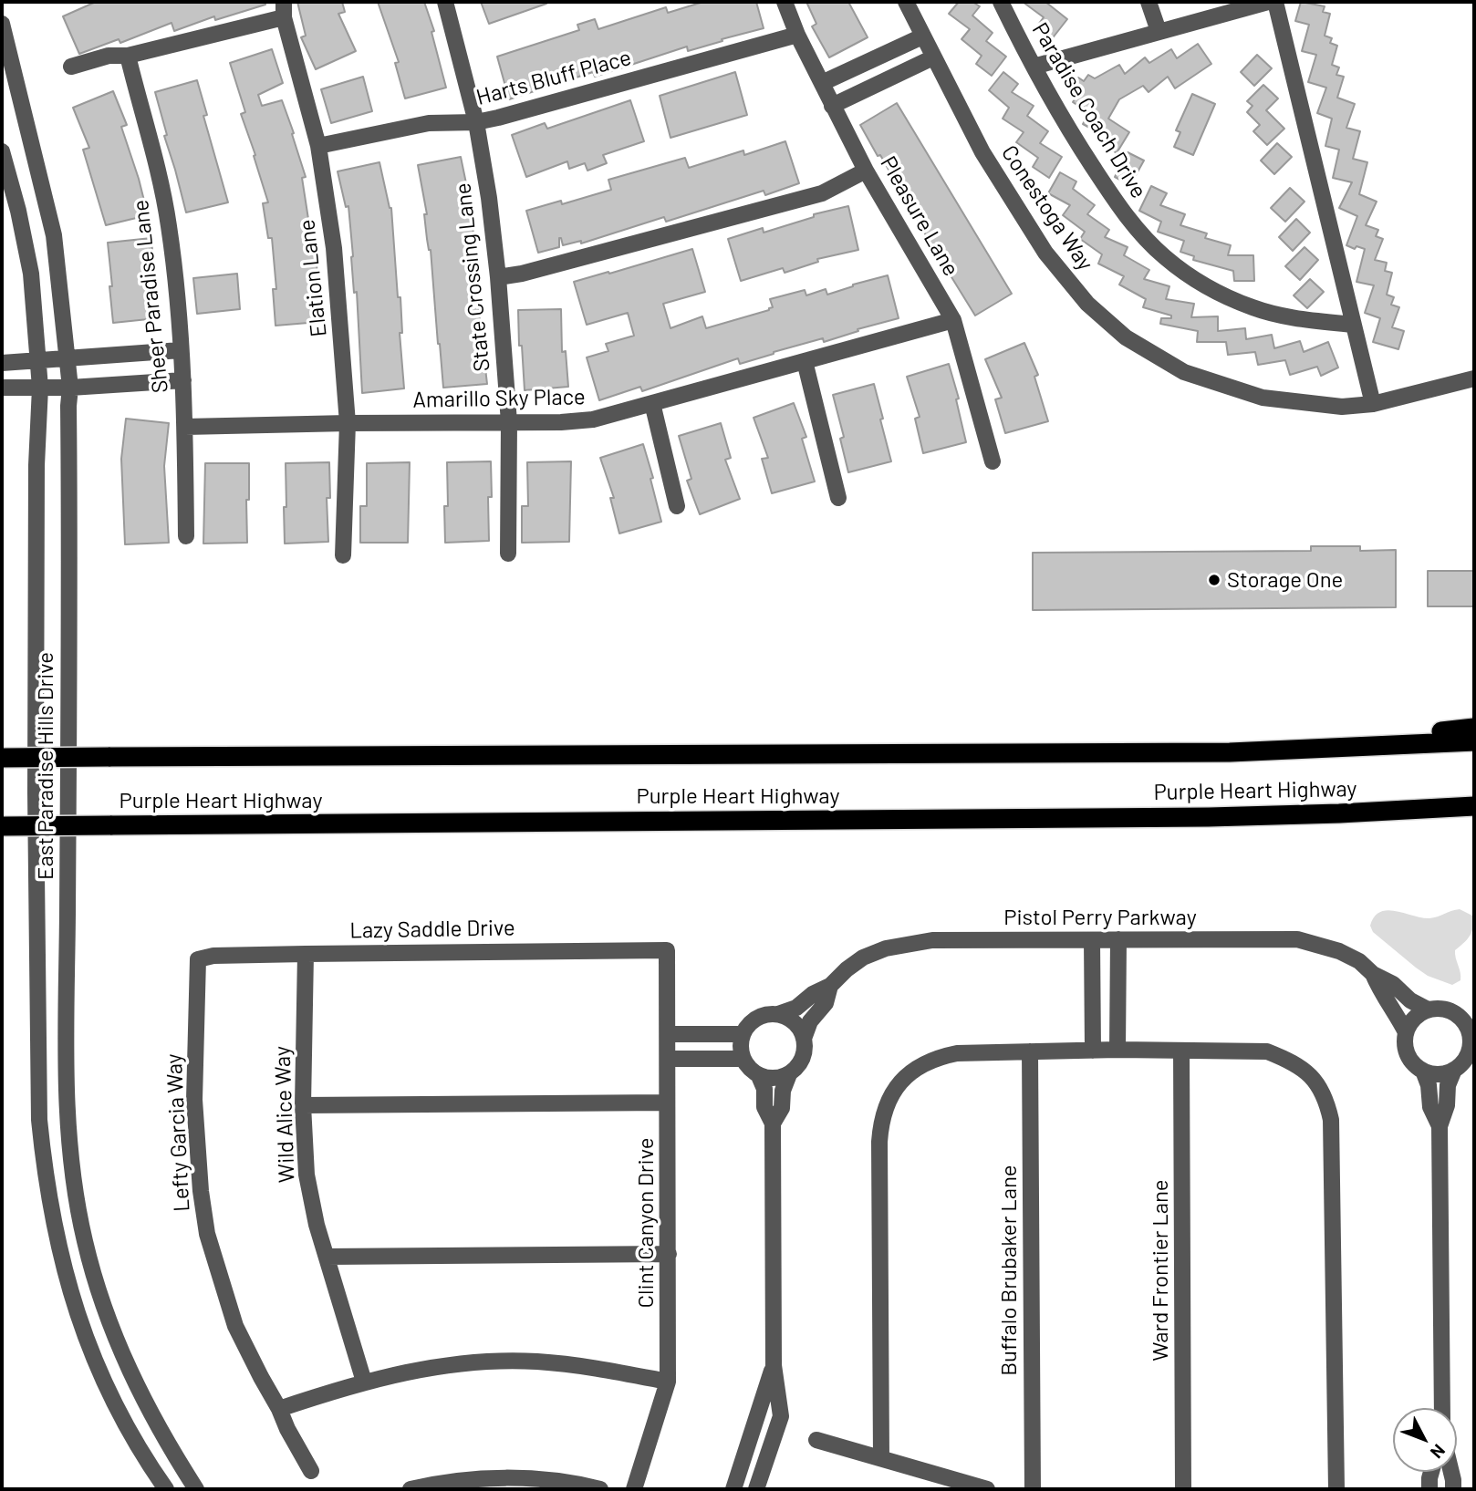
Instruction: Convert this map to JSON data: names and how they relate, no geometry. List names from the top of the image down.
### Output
{
  "streets": {
    "highway": ["Purple Heart Highway"],
    "street": [
      "Harts Bluff Place",
      "Paradise Coach Drive",
      "Conestoga Way",
      "Pleasure Lane",
      "State Crossing Lane",
      "Elation Lane",
      "Sheer Paradise Lane",
      "Amarillo Sky Place",
      "East Paradise Hills Drive",
      "Pistol Perry Parkway",
      "Lazy Saddle Drive",
      "Wild Alice Way",
      "Lefty Garcia Way",
      "Clint Canyon Drive",
      "Buffalo Brubaker Lane",
      "Ward Frontier Lane"
    ]
  },
  "crossings": [
    ["Harts Bluff Place", "Pleasure Lane"],
    ["Harts Bluff Place", "State Crossing Lane"],
    ["Harts Bluff Place", "Elation Lane"],
    ["Pleasure Lane", "Amarillo Sky Place"],
    ["State Crossing Lane", "Amarillo Sky Place"],
    ["Elation Lane", "Amarillo Sky Place"],
    ["Sheer Paradise Lane", "Amarillo Sky Place"],
    ["Lazy Saddle Drive", "Wild Alice Way"],
    ["Lazy Saddle Drive", "Lefty Garcia Way"],
    ["Lazy Saddle Drive", "Clint Canyon Drive"]
  ],
  "places": ["Storage One"],
  "north": "bottom right"
}
